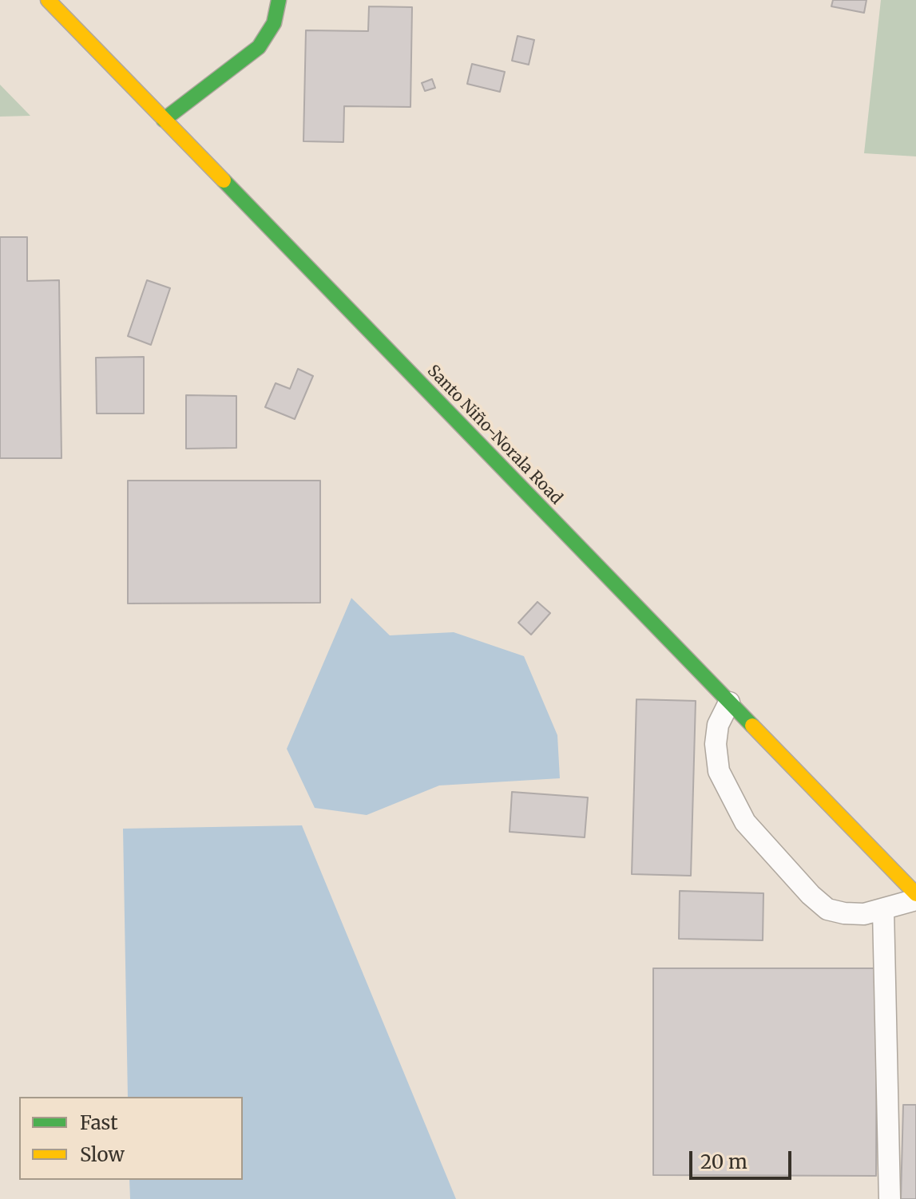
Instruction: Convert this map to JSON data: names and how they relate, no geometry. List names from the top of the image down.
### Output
{
  "streets": {
    "main road": ["Santo Niño-Norala Road"]
  },
  "legend": ["Fast", "Slow"],
  "scale_bar": "20 m"
}
